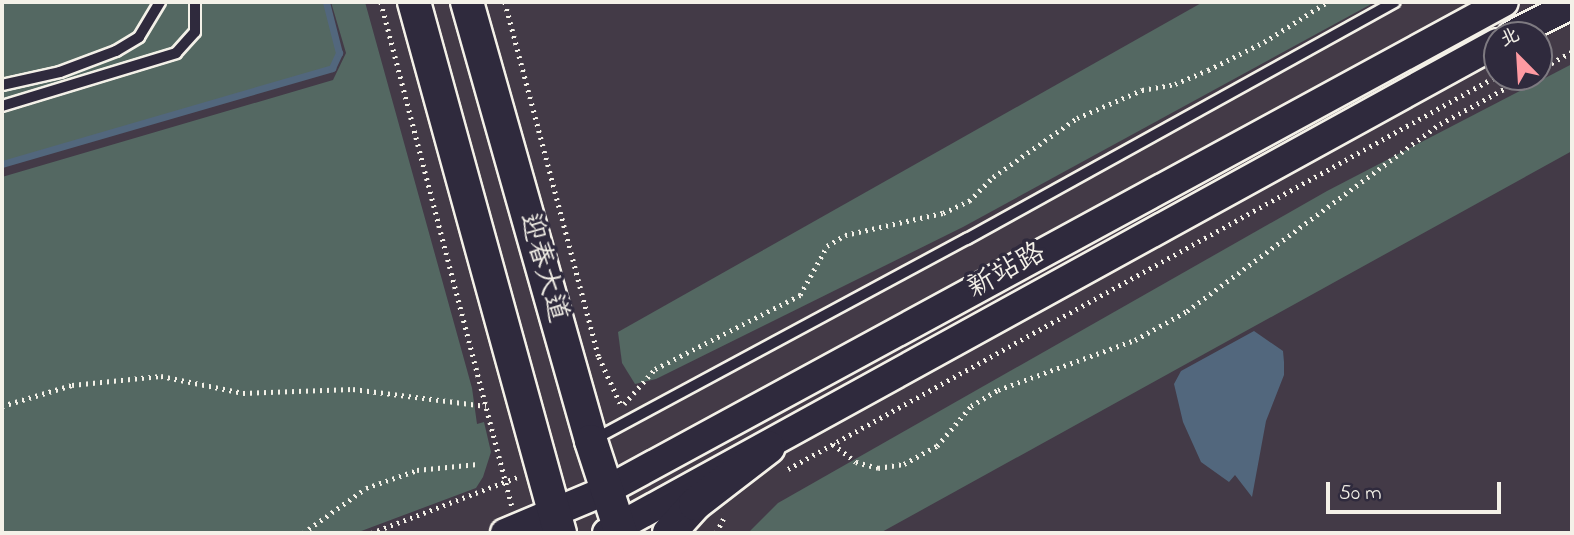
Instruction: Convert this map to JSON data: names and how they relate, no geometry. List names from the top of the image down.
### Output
{
  "streets": {
    "main road": ["迎春大道"],
    "street": ["新站路"]
  },
  "crossings": [
    ["迎春大道", "新站路"]
  ],
  "scale_bar": "50 m",
  "north": "top left"
}
